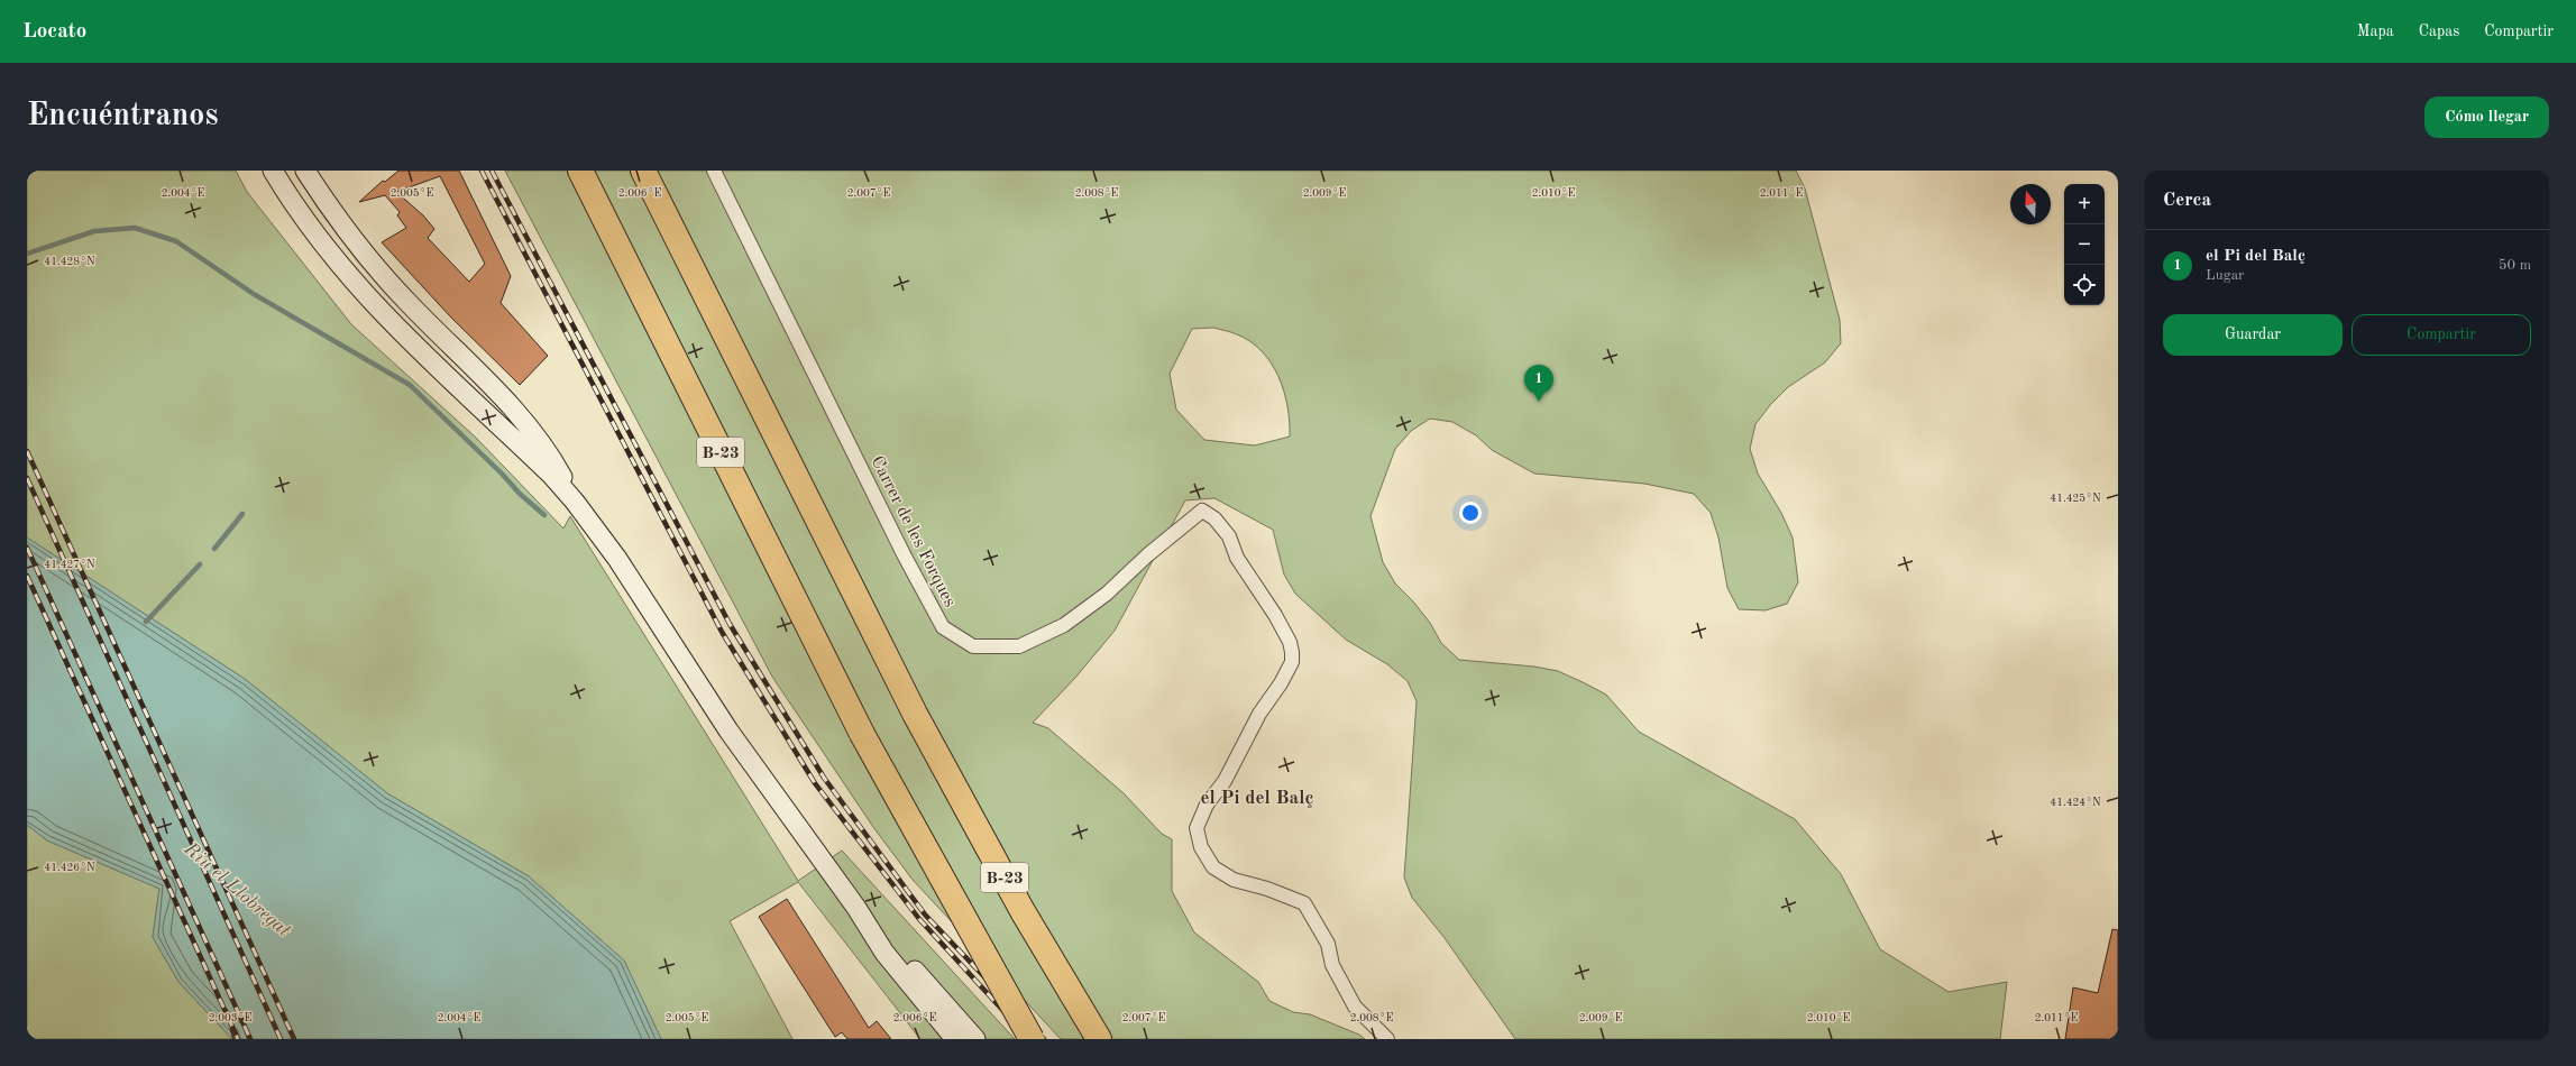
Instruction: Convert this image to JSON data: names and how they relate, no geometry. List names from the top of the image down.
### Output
{
  "streets": {
    "highway": ["B-23"],
    "street": ["Carrer de les Forques"]
  },
  "districts": ["el Pi del Balç"],
  "water": ["Riu el Llobregat"],
  "north": "top",
  "page": {
    "header": "Locato",
    "nav": ["Mapa", "Capas", "Compartir"],
    "buttons": [
      "Cómo llegar",
      ["Guardar", "Compartir"]
    ],
    "title": "Encuéntranos",
    "heading": "Cerca",
    "map_buttons": ["+", "−"],
    "list": [
      {
        "mark": "1",
        "name": "el Pi del Balç",
        "note": "Lugar",
        "value": "50 m"
      }
    ],
    "pins": "1"
  },
  "coordinates": [
    "2.004°E",
    "2.005°E",
    "2.006°E",
    "2.007°E",
    "2.008°E",
    "2.009°E",
    "2.010°E",
    "2.011°E",
    "41.428°N",
    "41.425°N",
    "41.427°N",
    "41.424°N",
    "41.426°N",
    "2.003°E"
  ]
}
